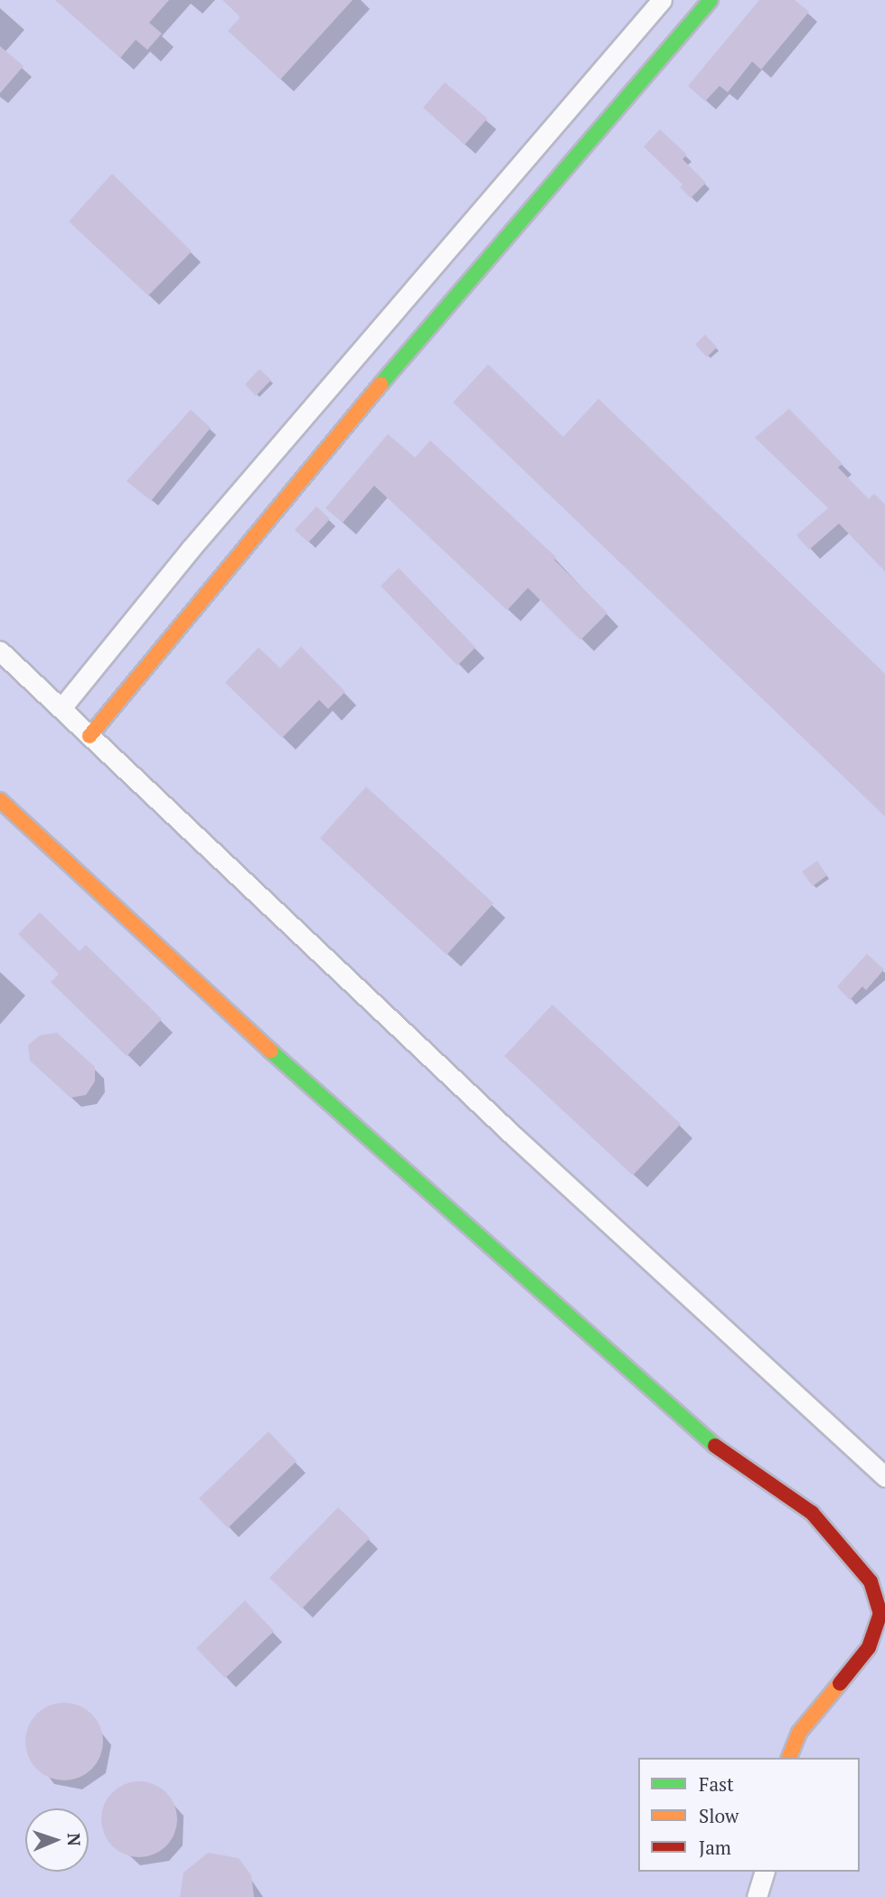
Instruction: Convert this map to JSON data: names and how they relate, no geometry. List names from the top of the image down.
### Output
{
  "legend": ["Fast", "Slow", "Jam"],
  "north": "right"
}
